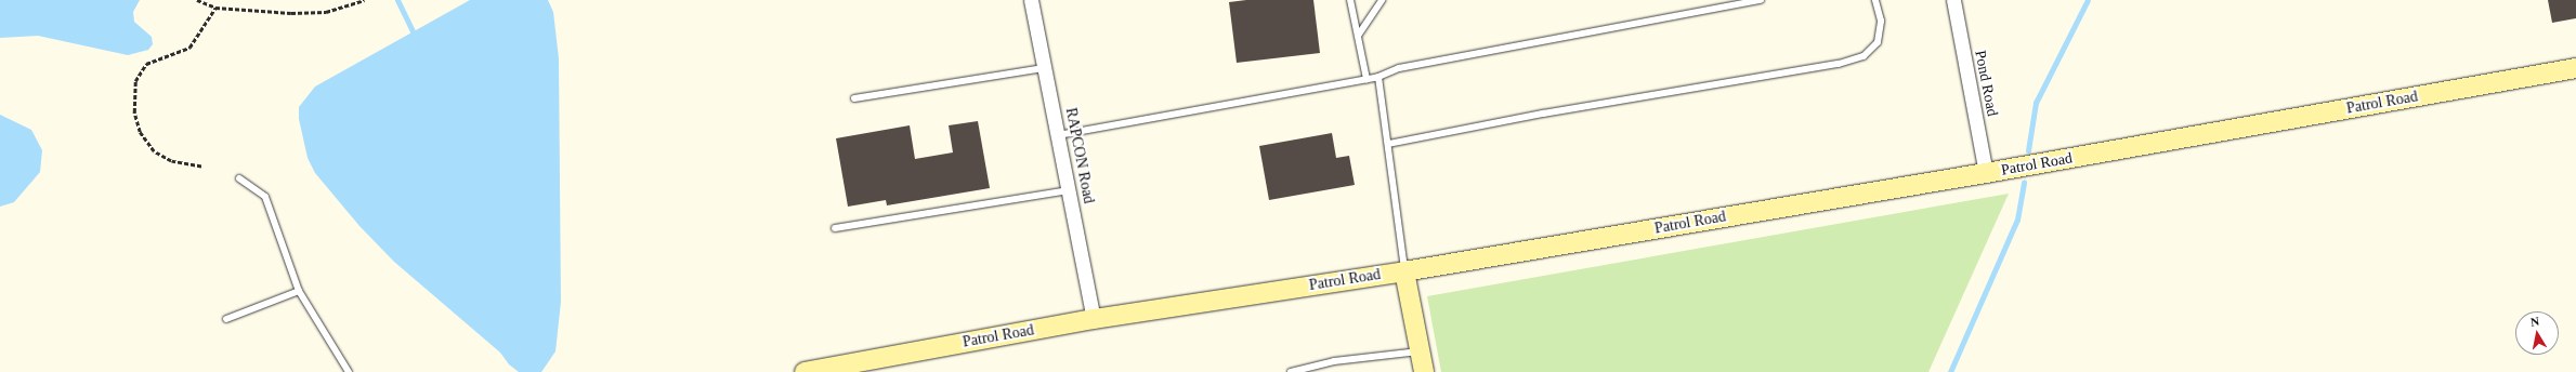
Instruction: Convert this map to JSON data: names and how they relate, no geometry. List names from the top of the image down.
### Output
{
  "streets": {
    "street": ["Pond Road", "Patrol Road", "RAPCON Road"]
  },
  "crossings": [
    ["Pond Road", "Patrol Road"],
    ["Patrol Road", "RAPCON Road"]
  ],
  "north": "top"
}
